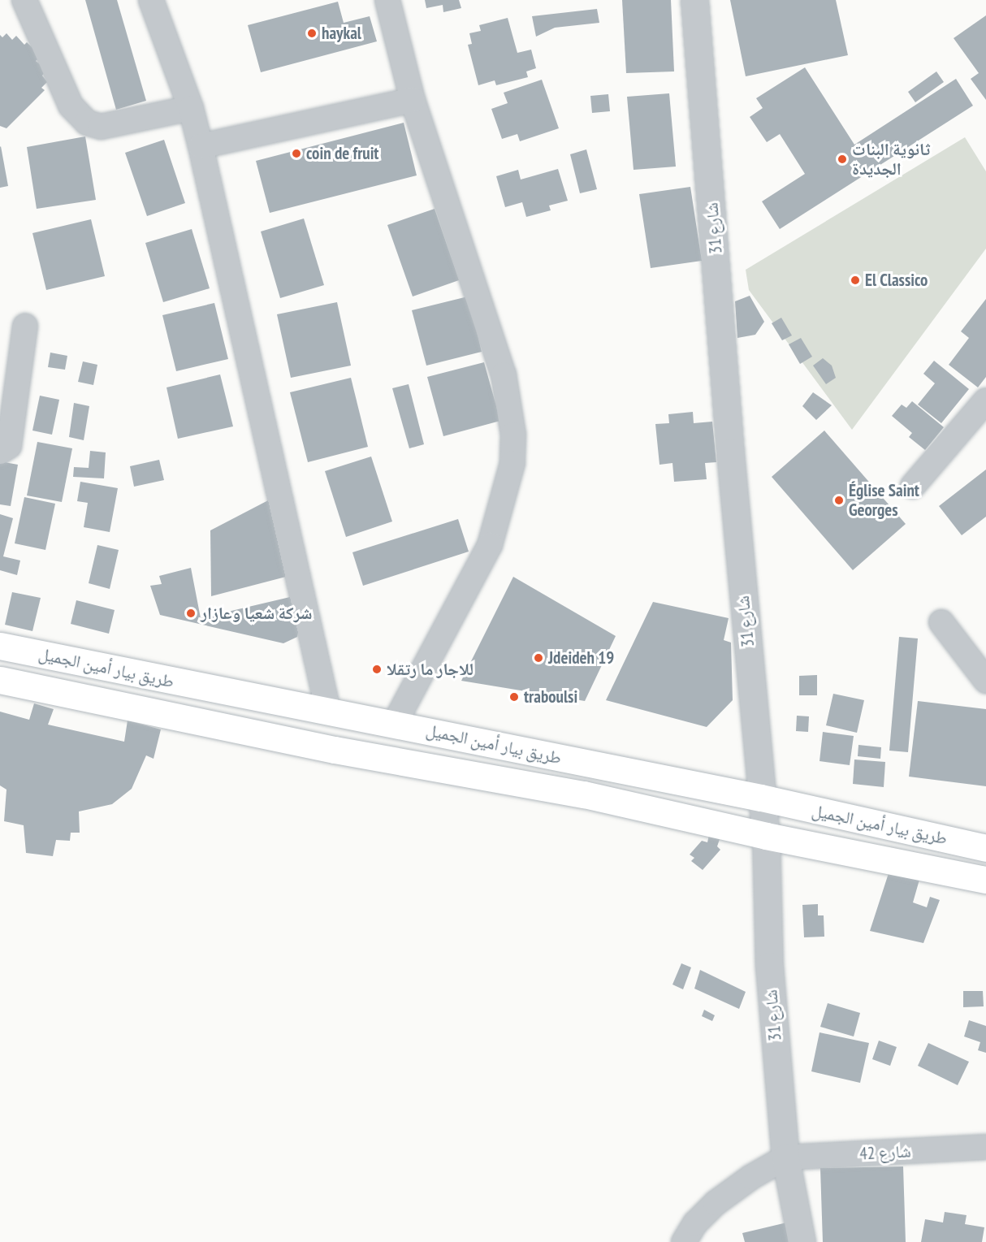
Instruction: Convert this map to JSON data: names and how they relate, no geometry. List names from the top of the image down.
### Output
{
  "streets": {
    "main road": ["طريق بيار أمين الجميل"],
    "street": ["شارع 31", "شارع 42"]
  },
  "crossings": [
    ["شارع 31", "طريق بيار أمين الجميل"],
    ["شارع 31", "شارع 42"]
  ],
  "places": [
    "haykal",
    "coin de fruit",
    "ثانوية البنات الجديدة",
    "El Classico",
    "Église Saint Georges",
    "شركة شعيا وعازار",
    "Jdeideh 19",
    "للاجار ما رتقلا",
    "traboulsi"
  ]
}
